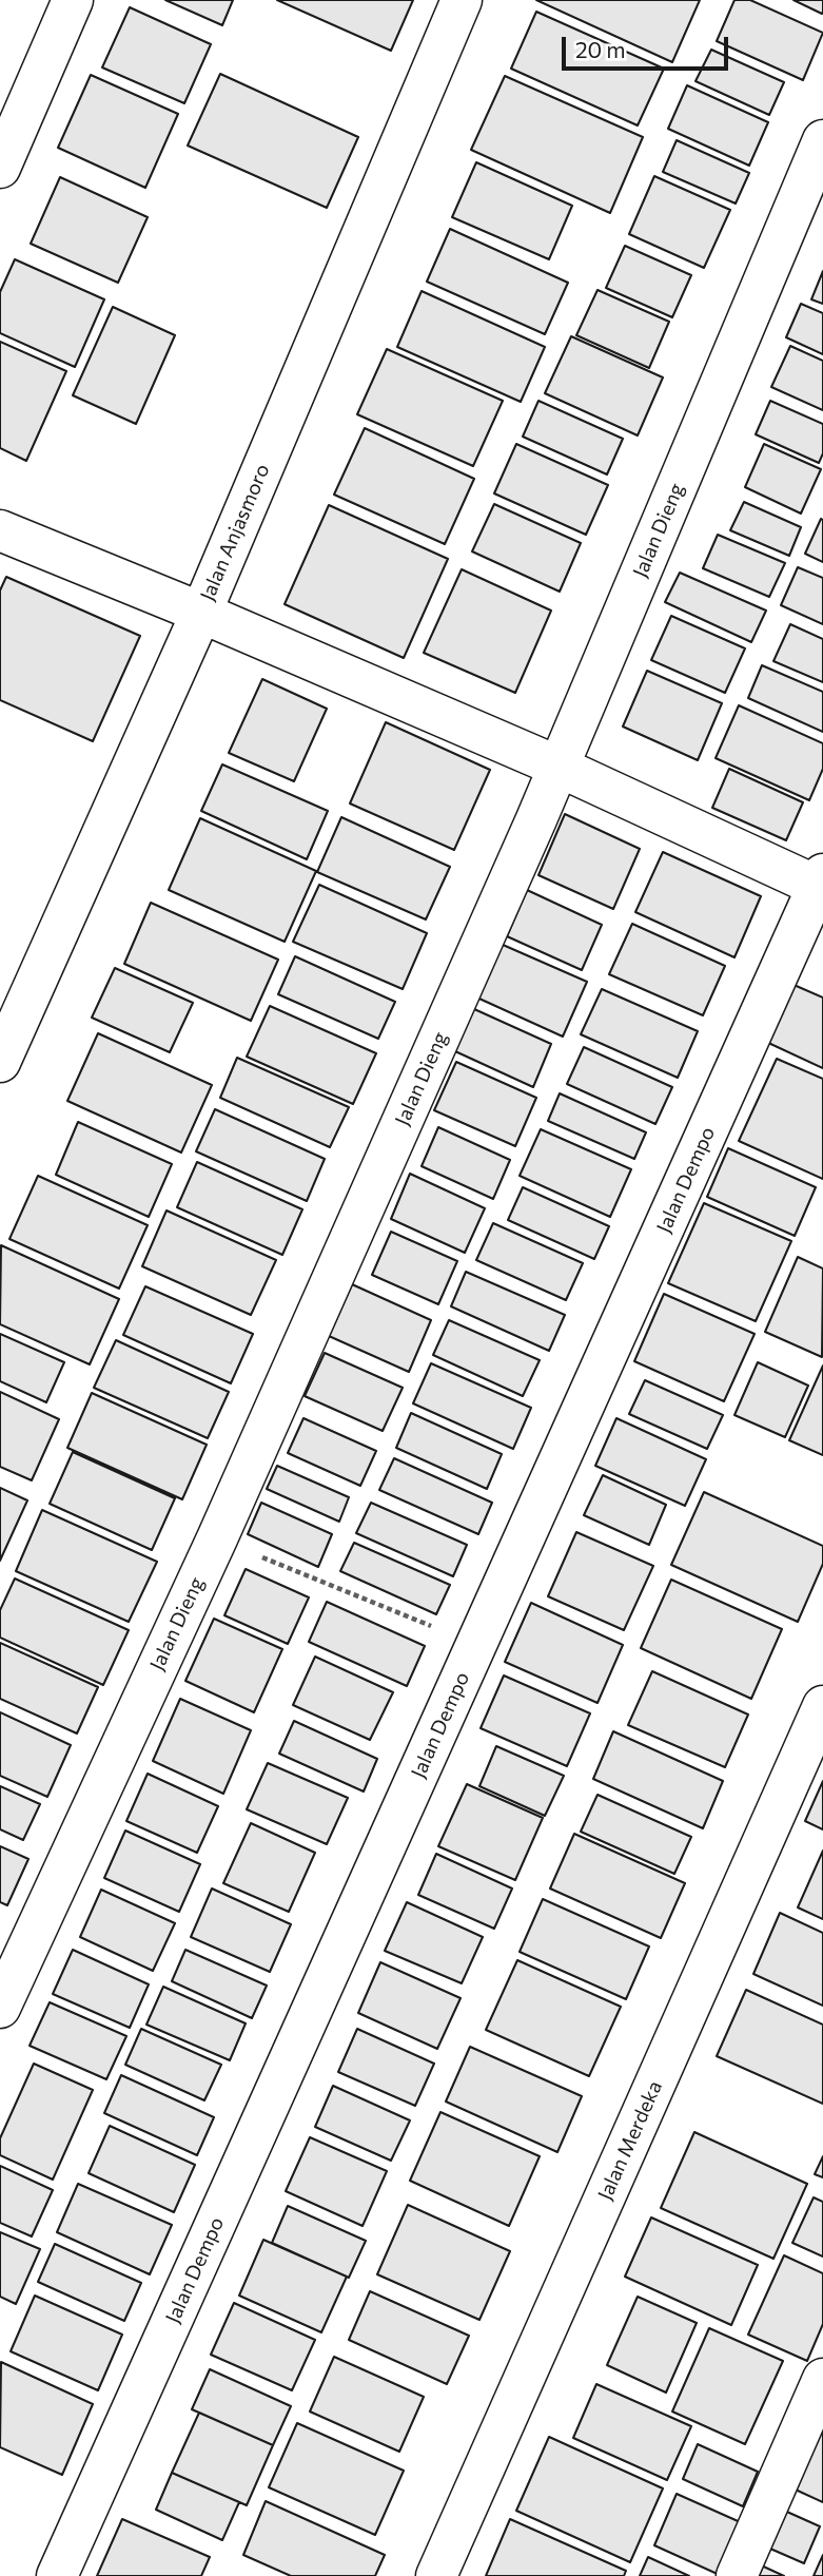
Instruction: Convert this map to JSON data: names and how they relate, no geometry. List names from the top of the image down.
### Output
{
  "streets": {
    "street": [
      "Jalan Dieng",
      "Jalan Anjasmoro",
      "Jalan Dempo",
      "Jalan Merdeka"
    ]
  },
  "scale_bar": "20 m"
}
